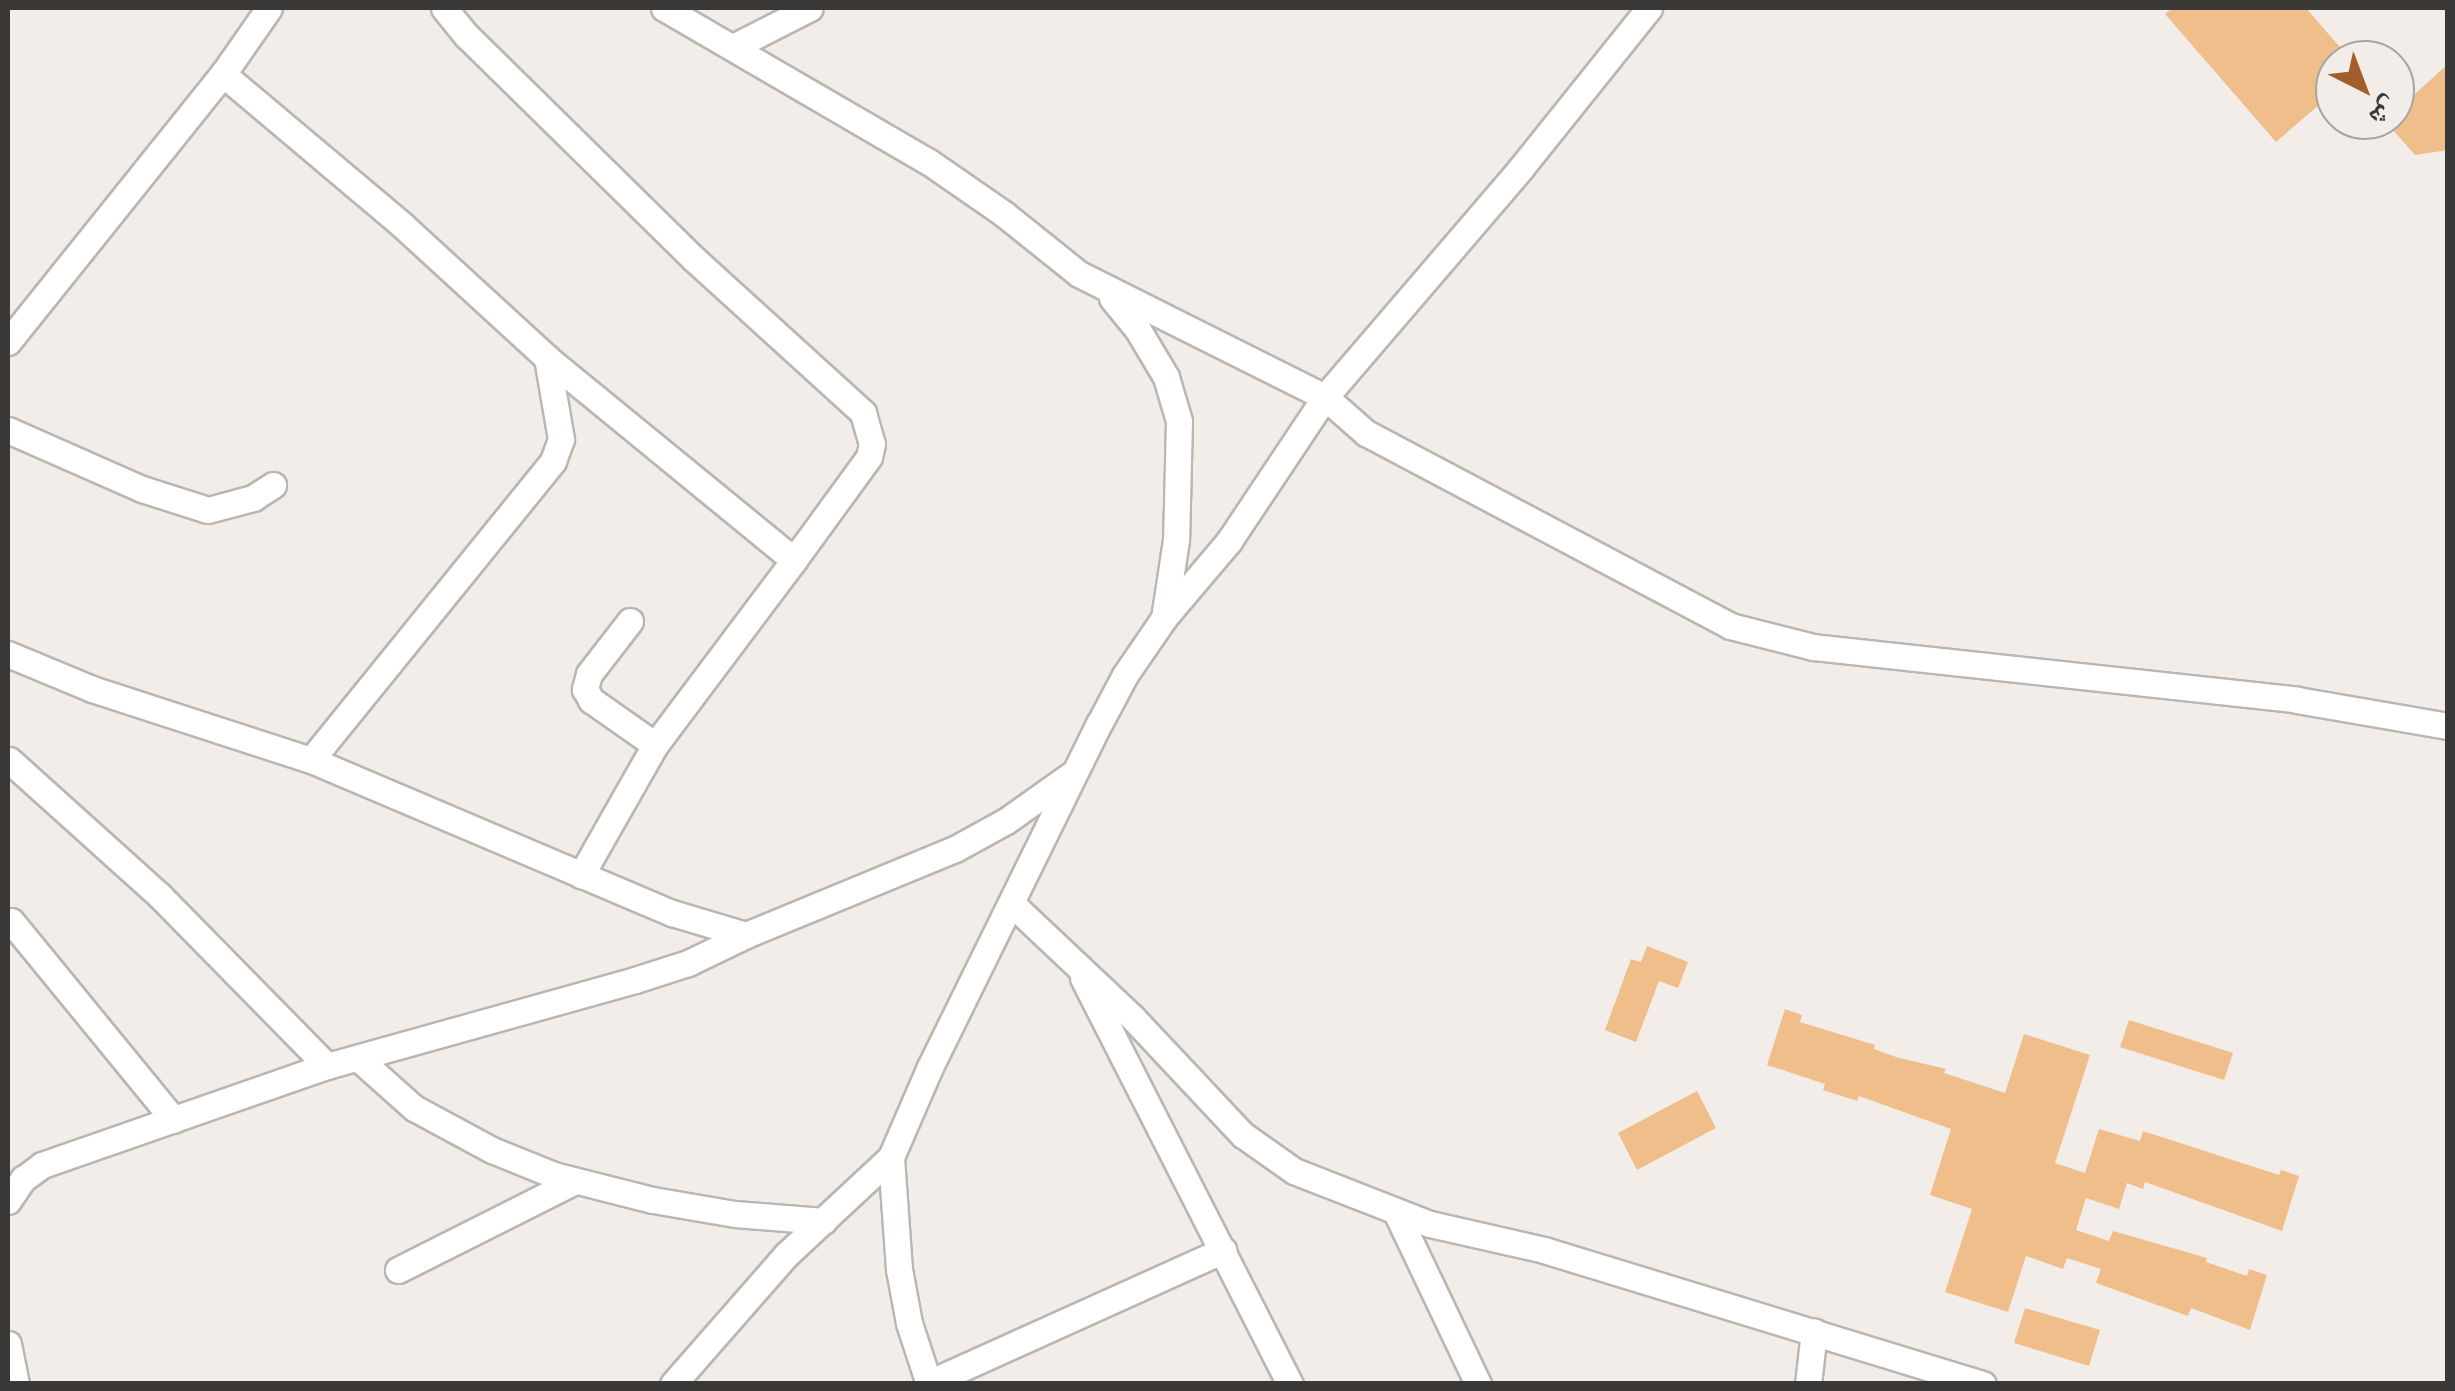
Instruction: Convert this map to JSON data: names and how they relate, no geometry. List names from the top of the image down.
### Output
{
  "north": "bottom right"
}
